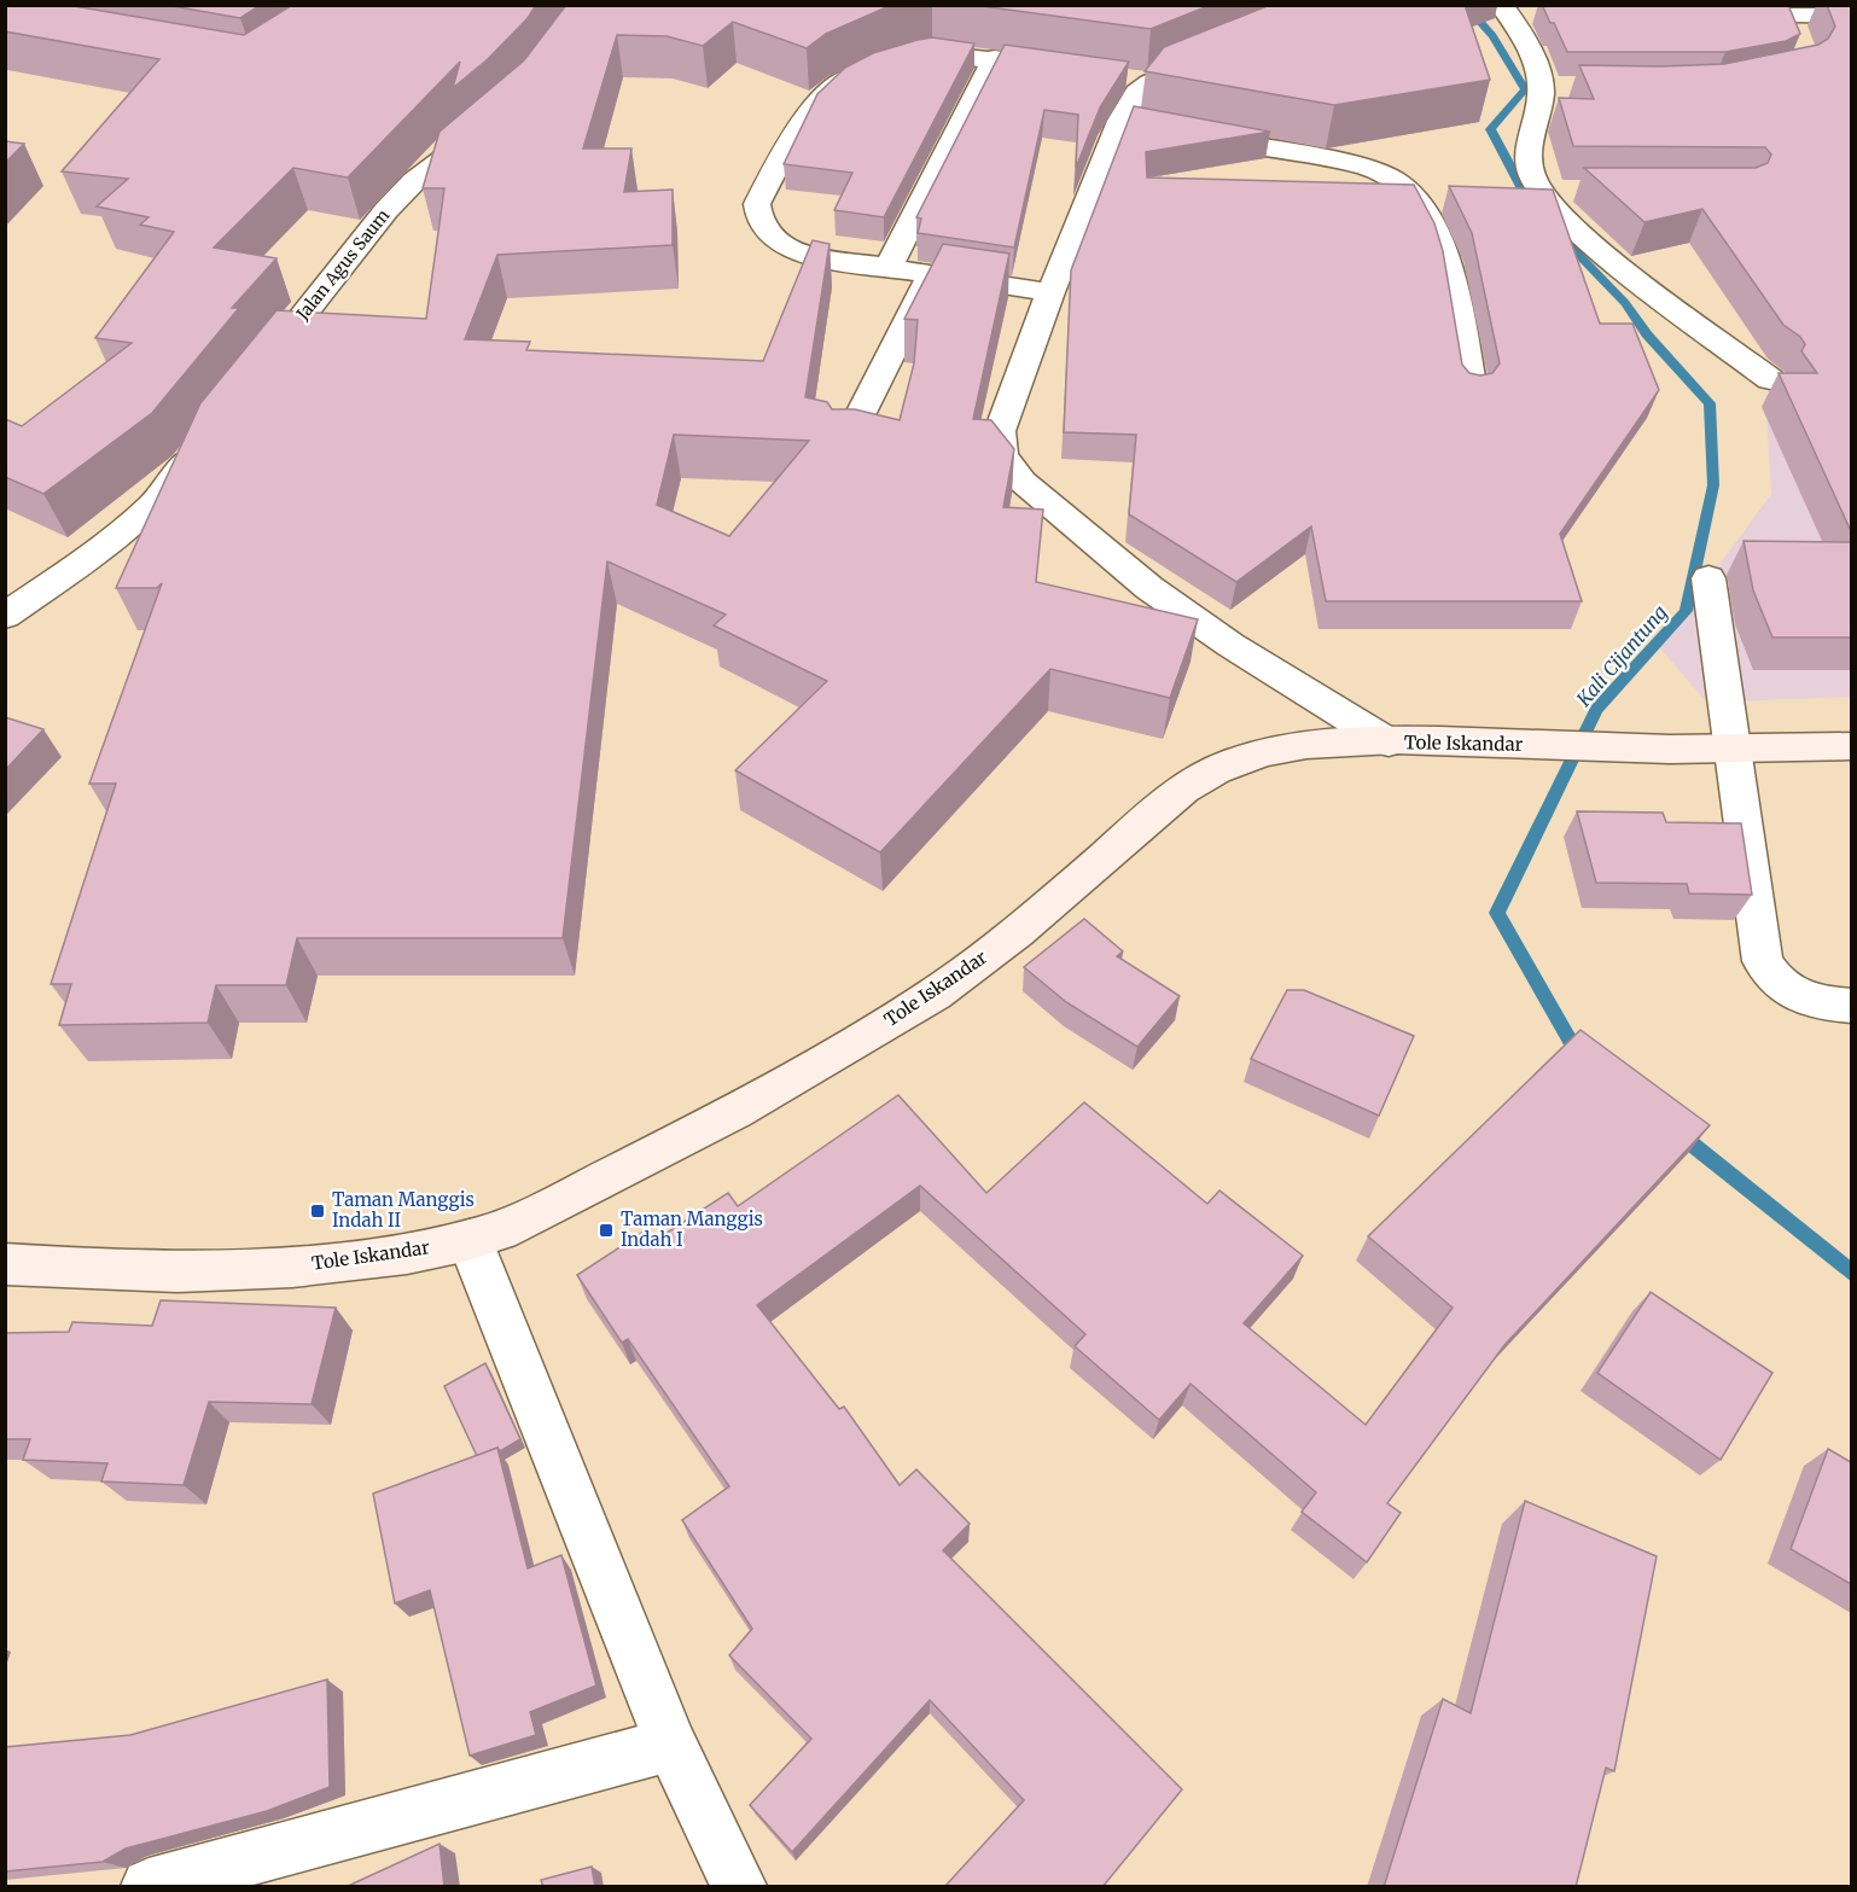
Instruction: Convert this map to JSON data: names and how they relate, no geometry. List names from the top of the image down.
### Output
{
  "streets": {
    "main road": ["Tole Iskandar"],
    "street": ["Jalan Agus Saum"]
  },
  "water": ["Kali Cijantung"],
  "places": {
    "transit": ["Taman Manggis Indah II", "Taman Manggis Indah I"]
  }
}
